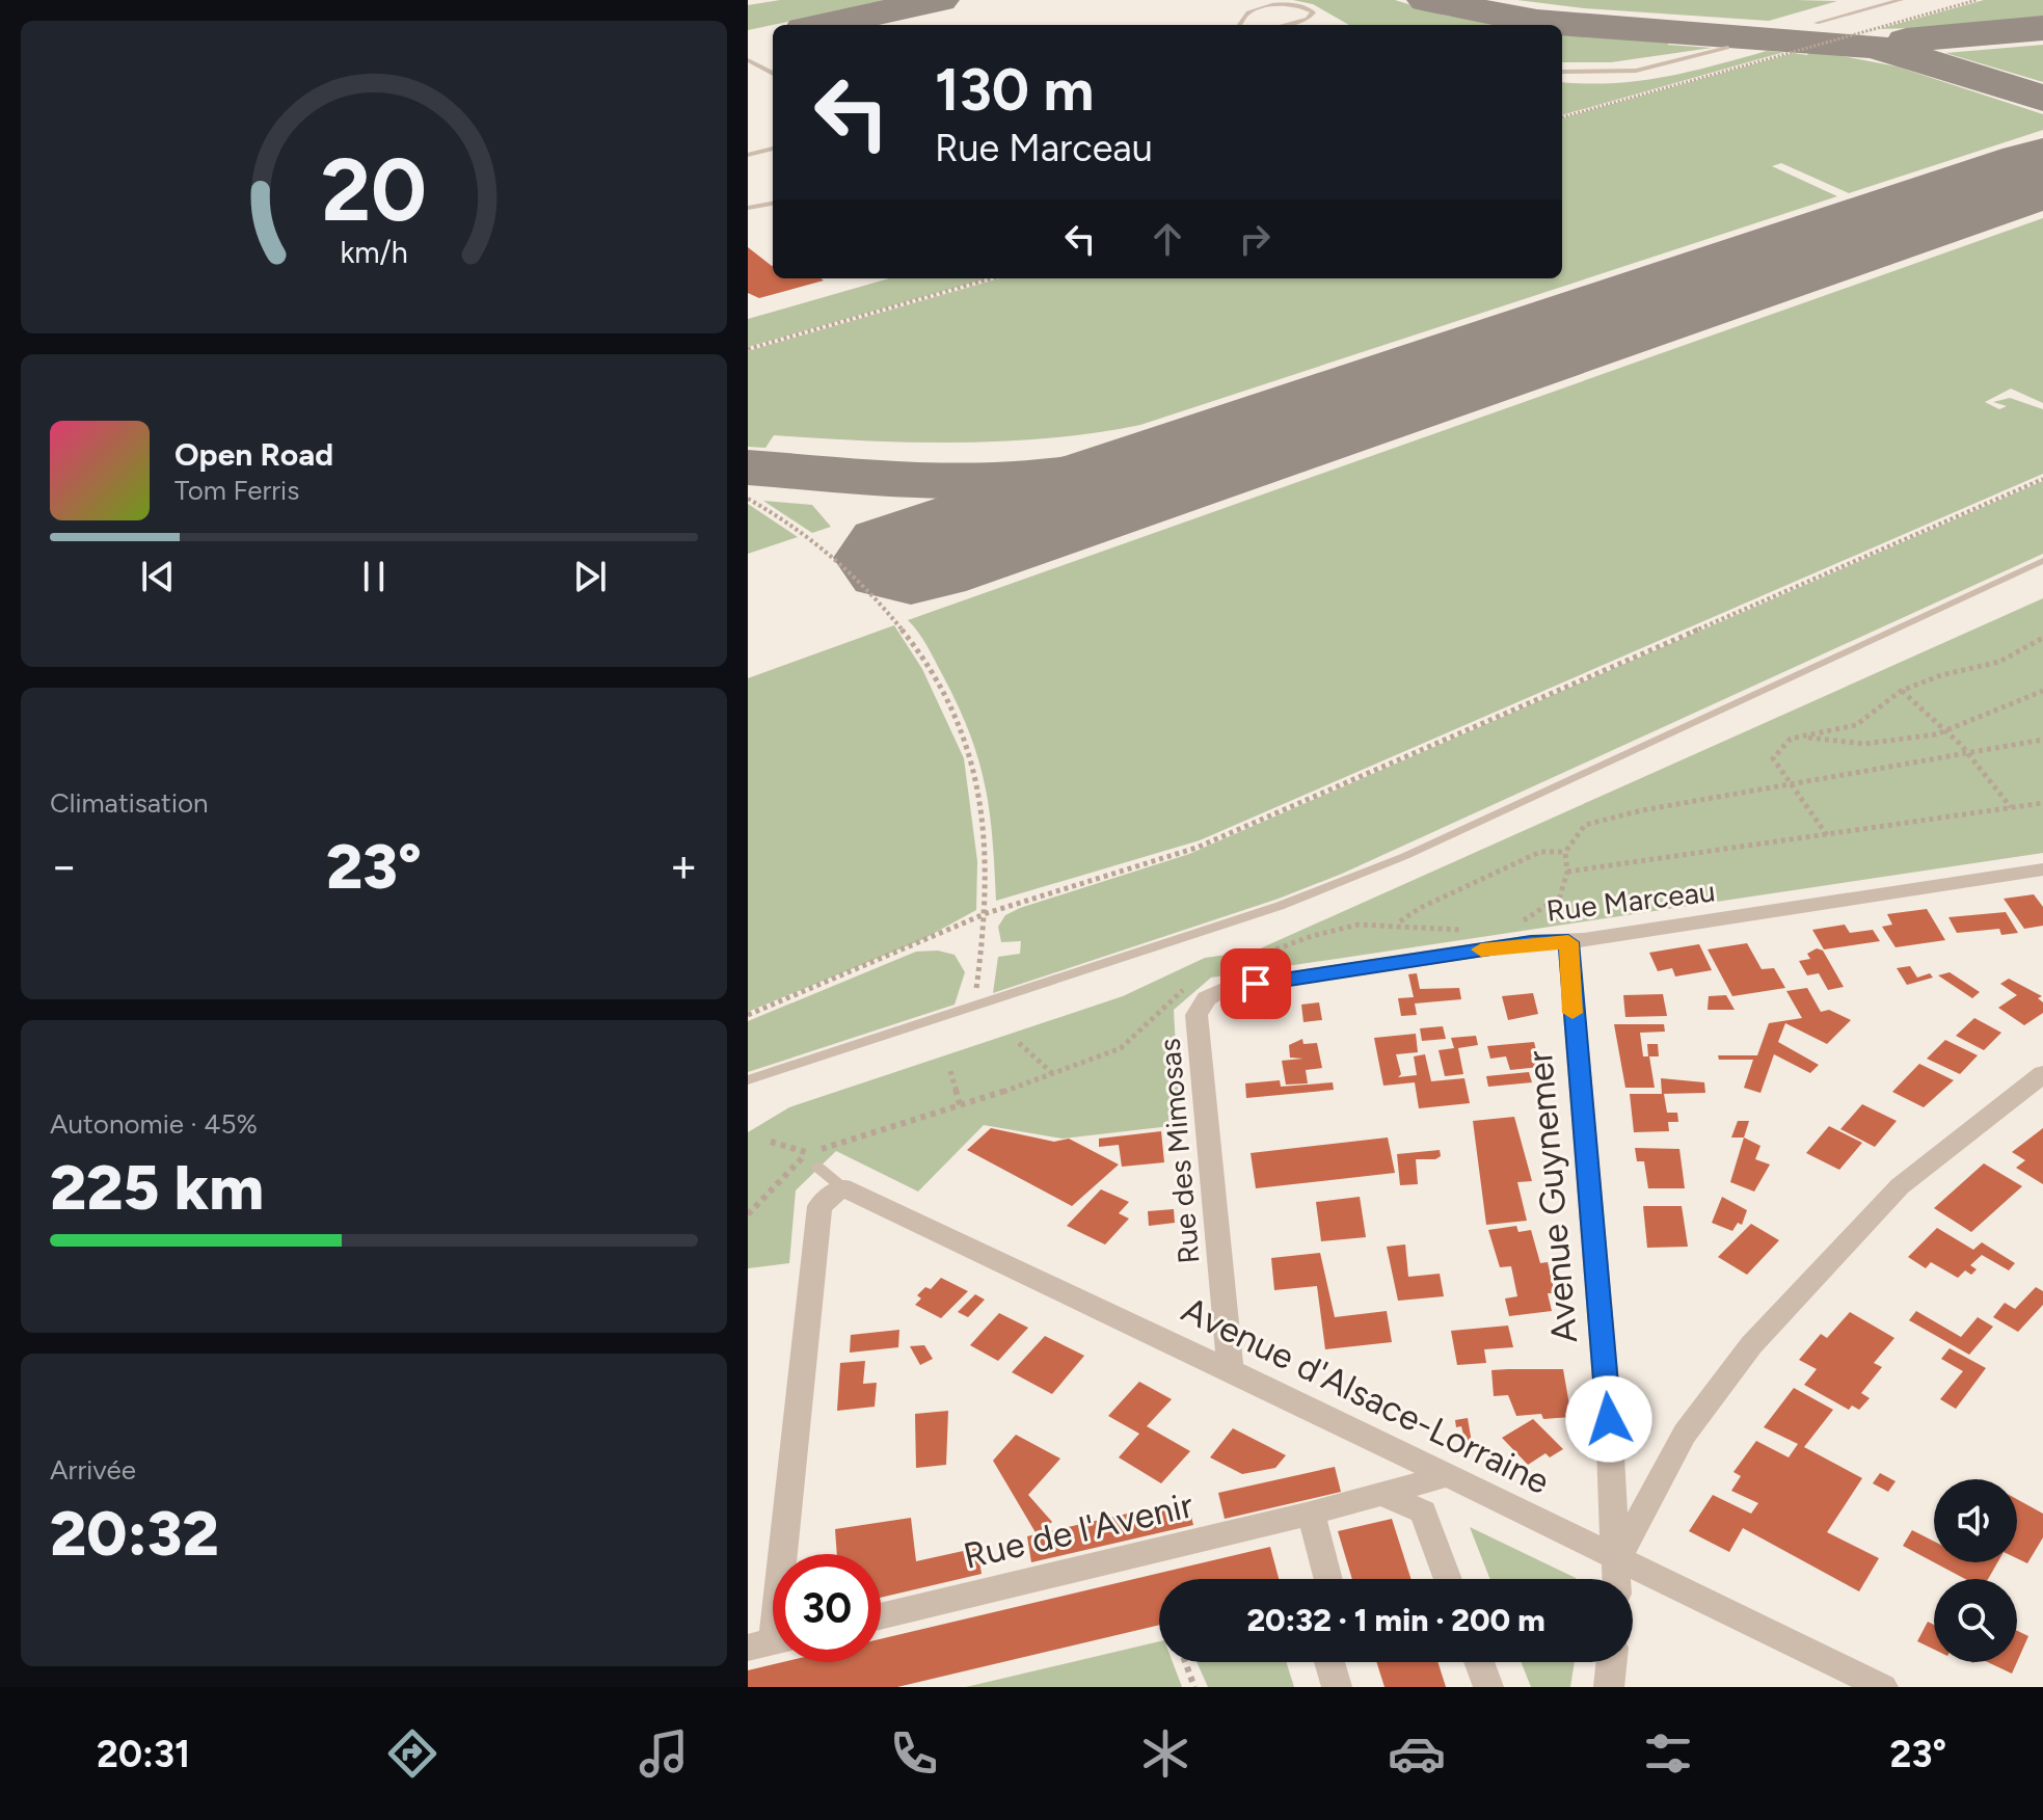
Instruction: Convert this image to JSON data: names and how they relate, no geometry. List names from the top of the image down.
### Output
{
  "streets": {
    "street": [
      "Rue Marceau",
      "Rue des Mimosas",
      "Avenue Guynemer",
      "Avenue d'Alsace-Lorraine",
      "Rue de l'Avenir"
    ]
  },
  "crossings": [
    ["Rue Marceau", "Rue des Mimosas"],
    ["Rue Marceau", "Avenue Guynemer"],
    ["Rue des Mimosas", "Avenue d'Alsace-Lorraine"],
    ["Avenue Guynemer", "Avenue d'Alsace-Lorraine"],
    ["Avenue d'Alsace-Lorraine", "Rue de l'Avenir"]
  ],
  "page": {
    "turn": ["130 m", "Rue Marceau"],
    "song": ["Open Road", "Tom Ferris"],
    "tile": [
      "Climatisation",
      ["Autonomie · 45%", "225 km"],
      ["Arrivée", "20:32"]
    ],
    "heat": ["−", "23°", "+"],
    "limit": "30",
    "trip": "20:32 · 1 min · 200 m",
    "tabs": ["20:31", "23°"],
    "gauge": ["20", "km/h"]
  }
}
